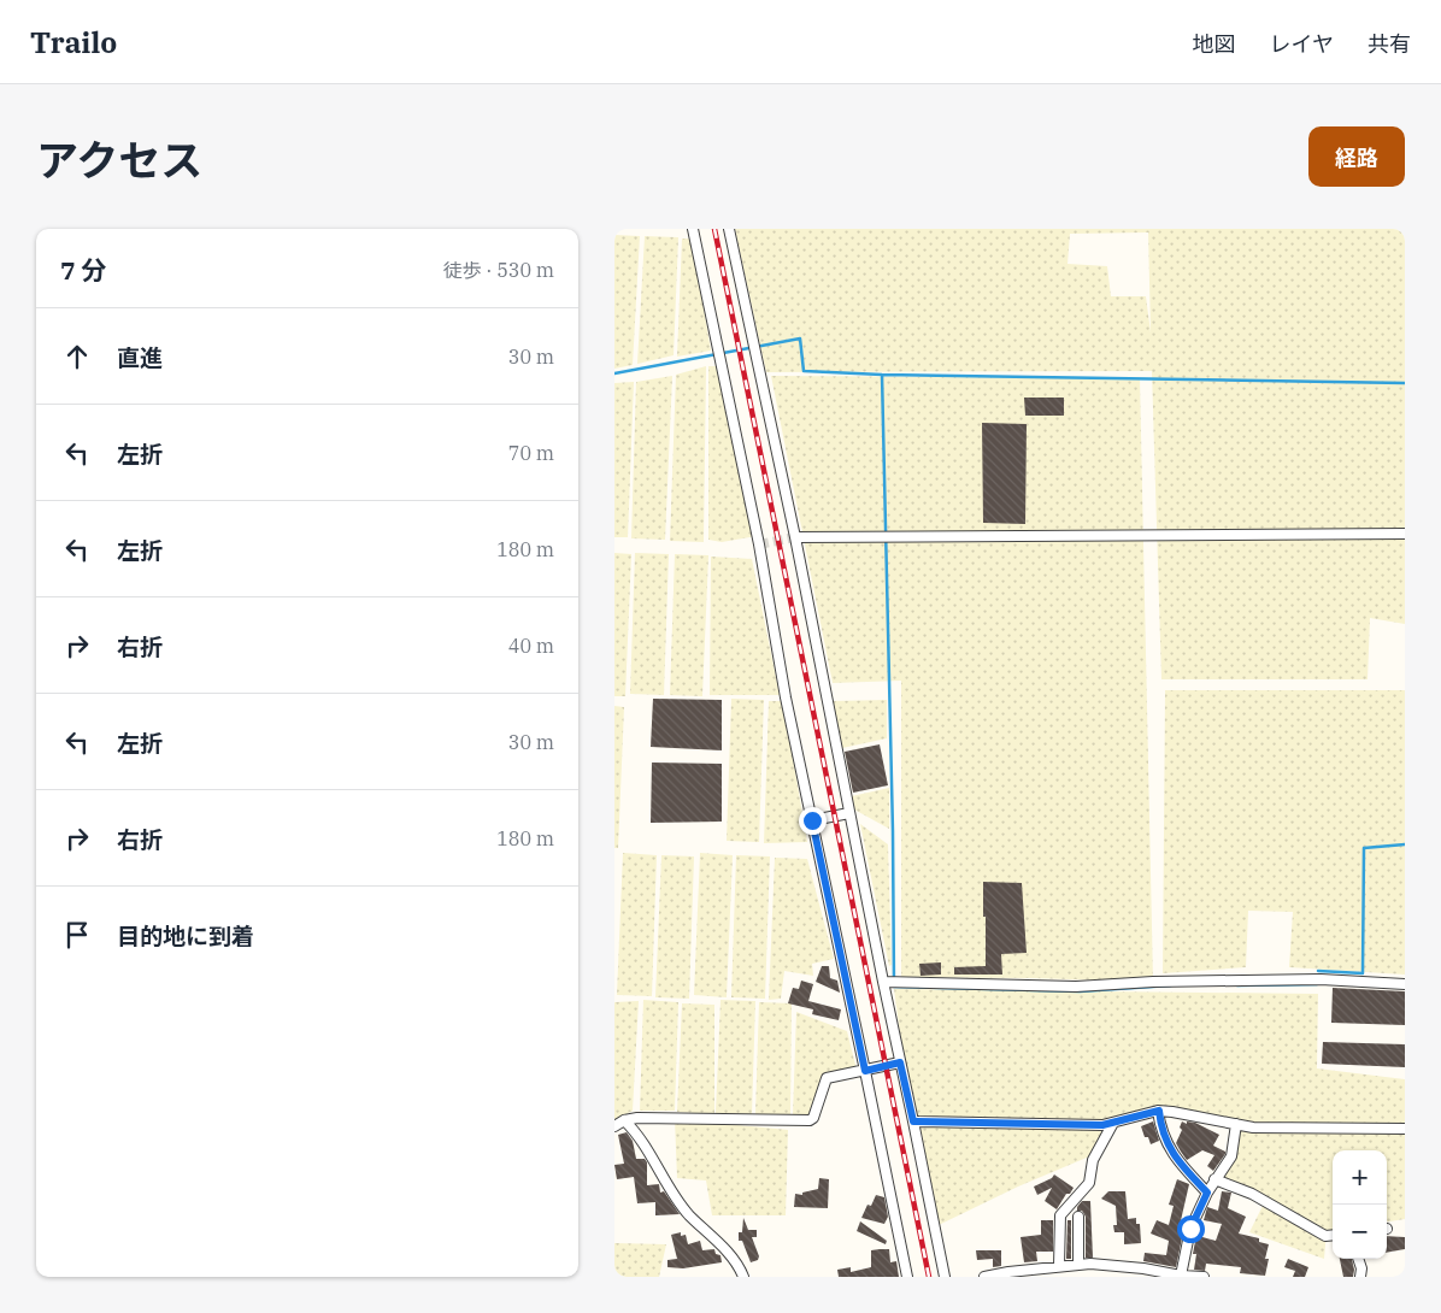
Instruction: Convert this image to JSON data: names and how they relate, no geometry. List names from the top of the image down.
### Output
{
  "page": {
    "header": "Trailo",
    "nav": ["地図", "レイヤ", "共有"],
    "title": "アクセス",
    "buttons": "経路",
    "heading": ["7 分", "徒歩 · 530 m"],
    "list": [
      ["直進", "30 m"],
      ["左折", "70 m"],
      ["左折", "180 m"],
      ["右折", "40 m"],
      ["左折", "30 m"],
      ["右折", "180 m"],
      "目的地に到着"
    ],
    "map_buttons": ["+", "−"]
  }
}
